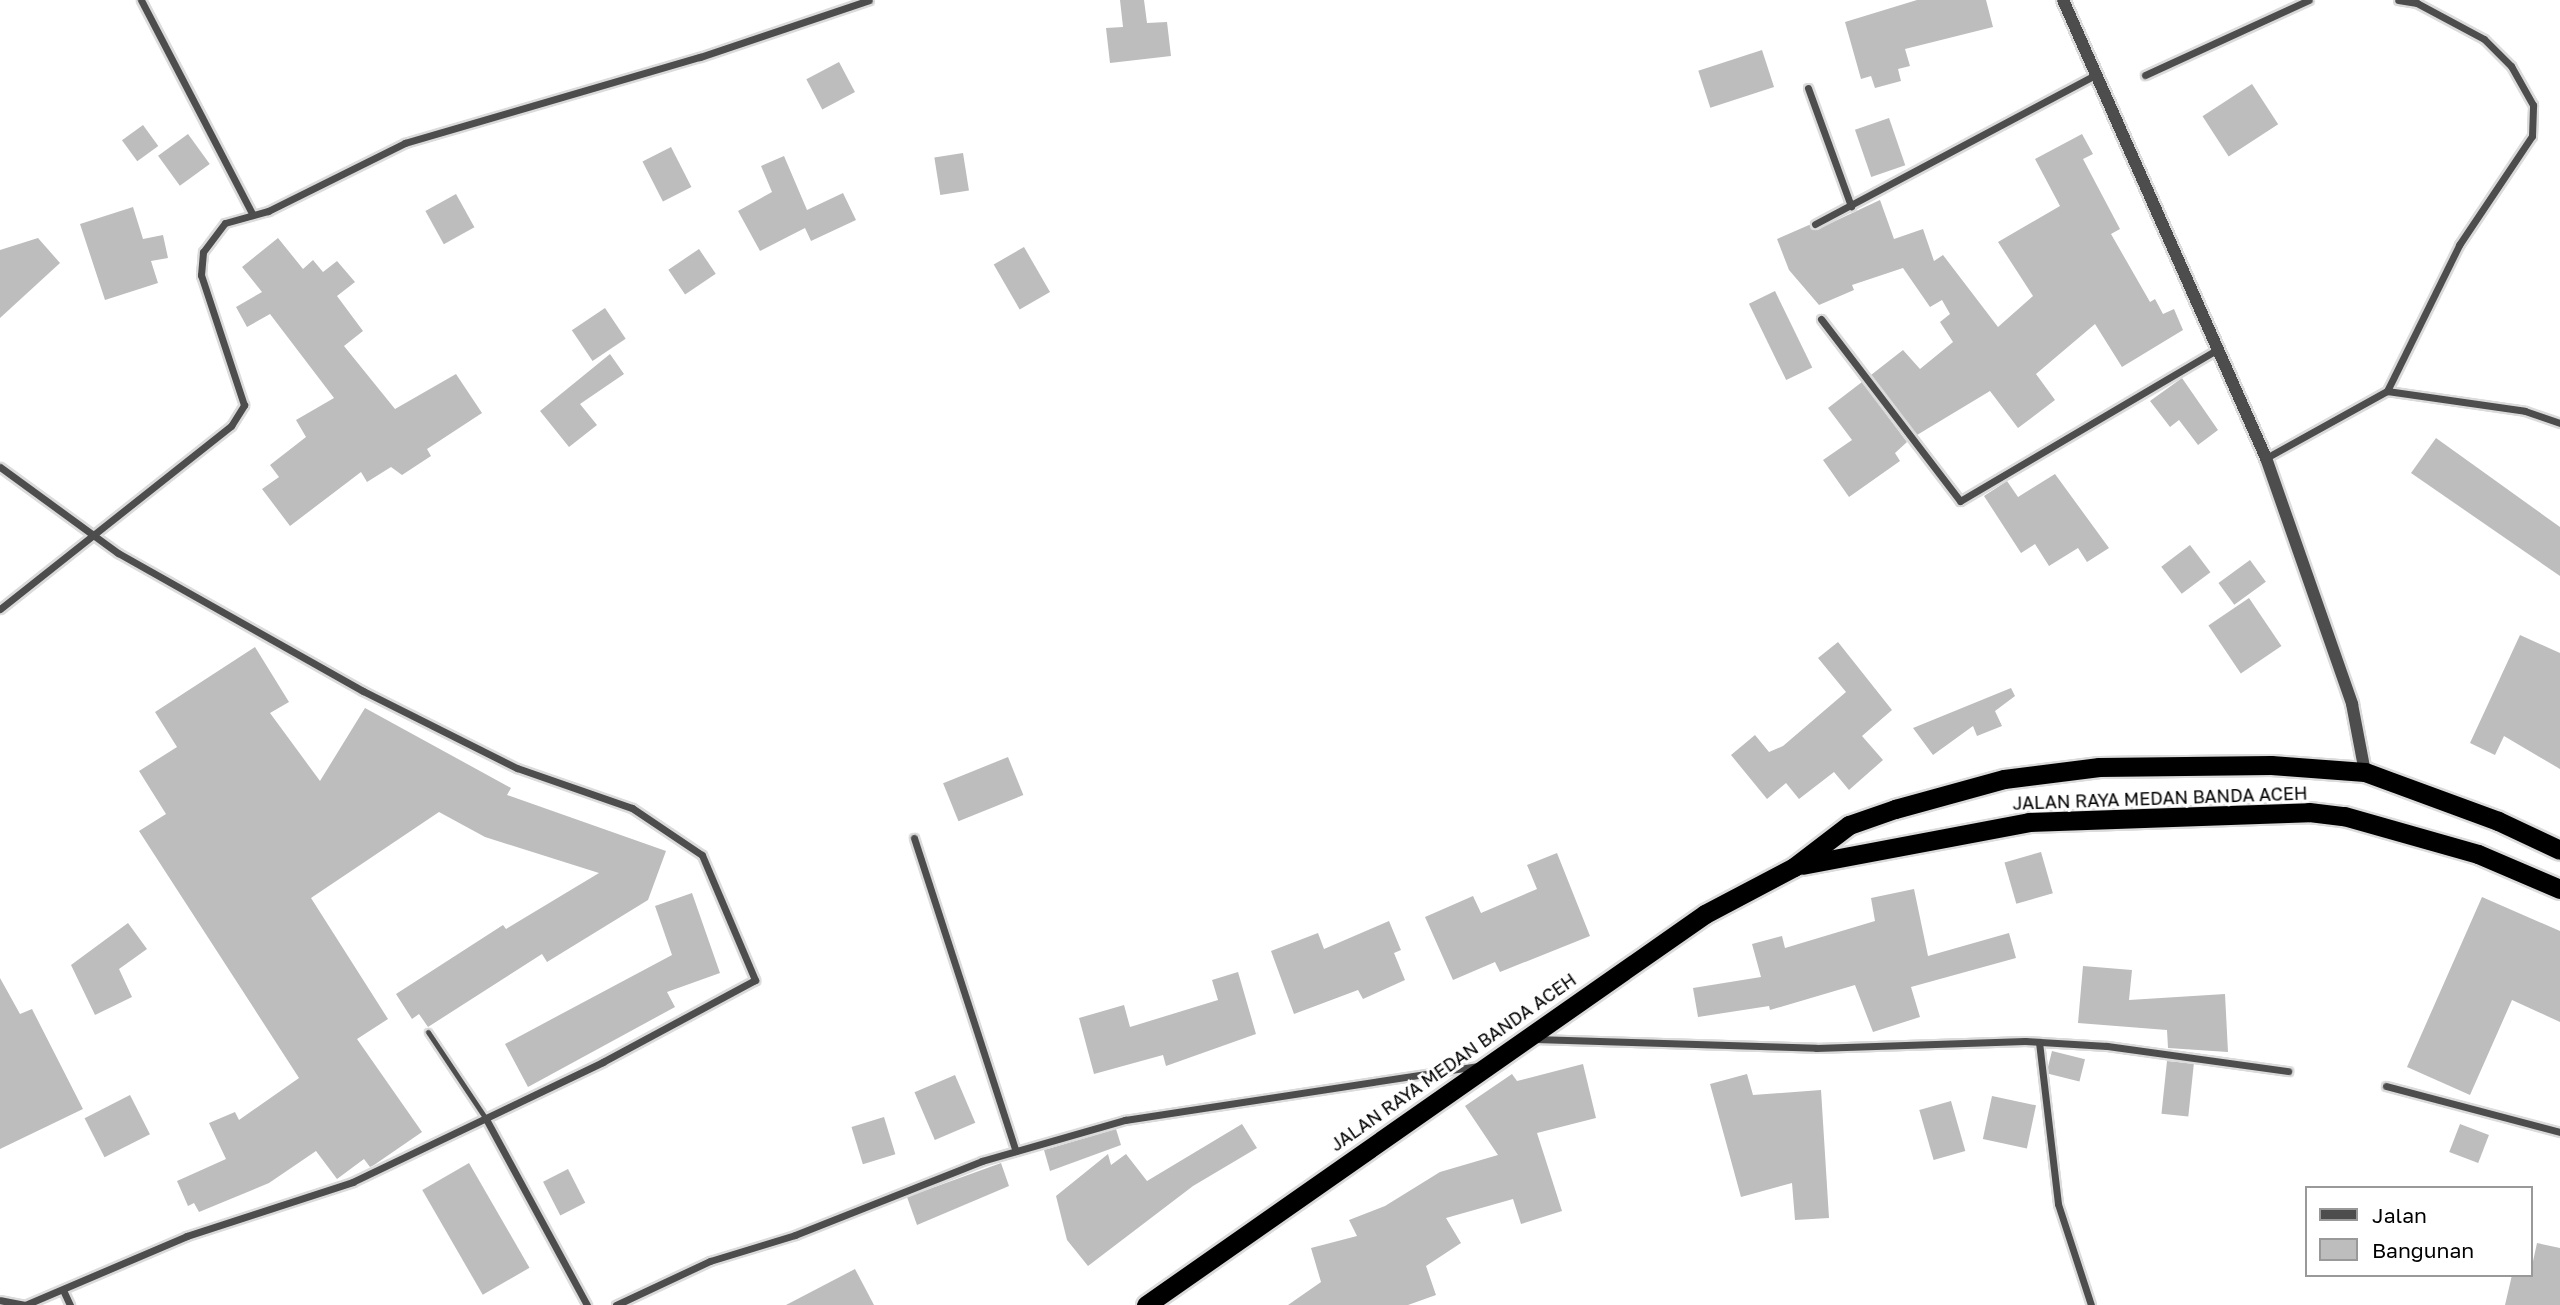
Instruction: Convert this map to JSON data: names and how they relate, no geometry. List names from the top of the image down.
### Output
{
  "streets": {
    "highway": ["JALAN RAYA MEDAN BANDA ACEH"]
  },
  "legend": ["Jalan", "Bangunan"]
}
